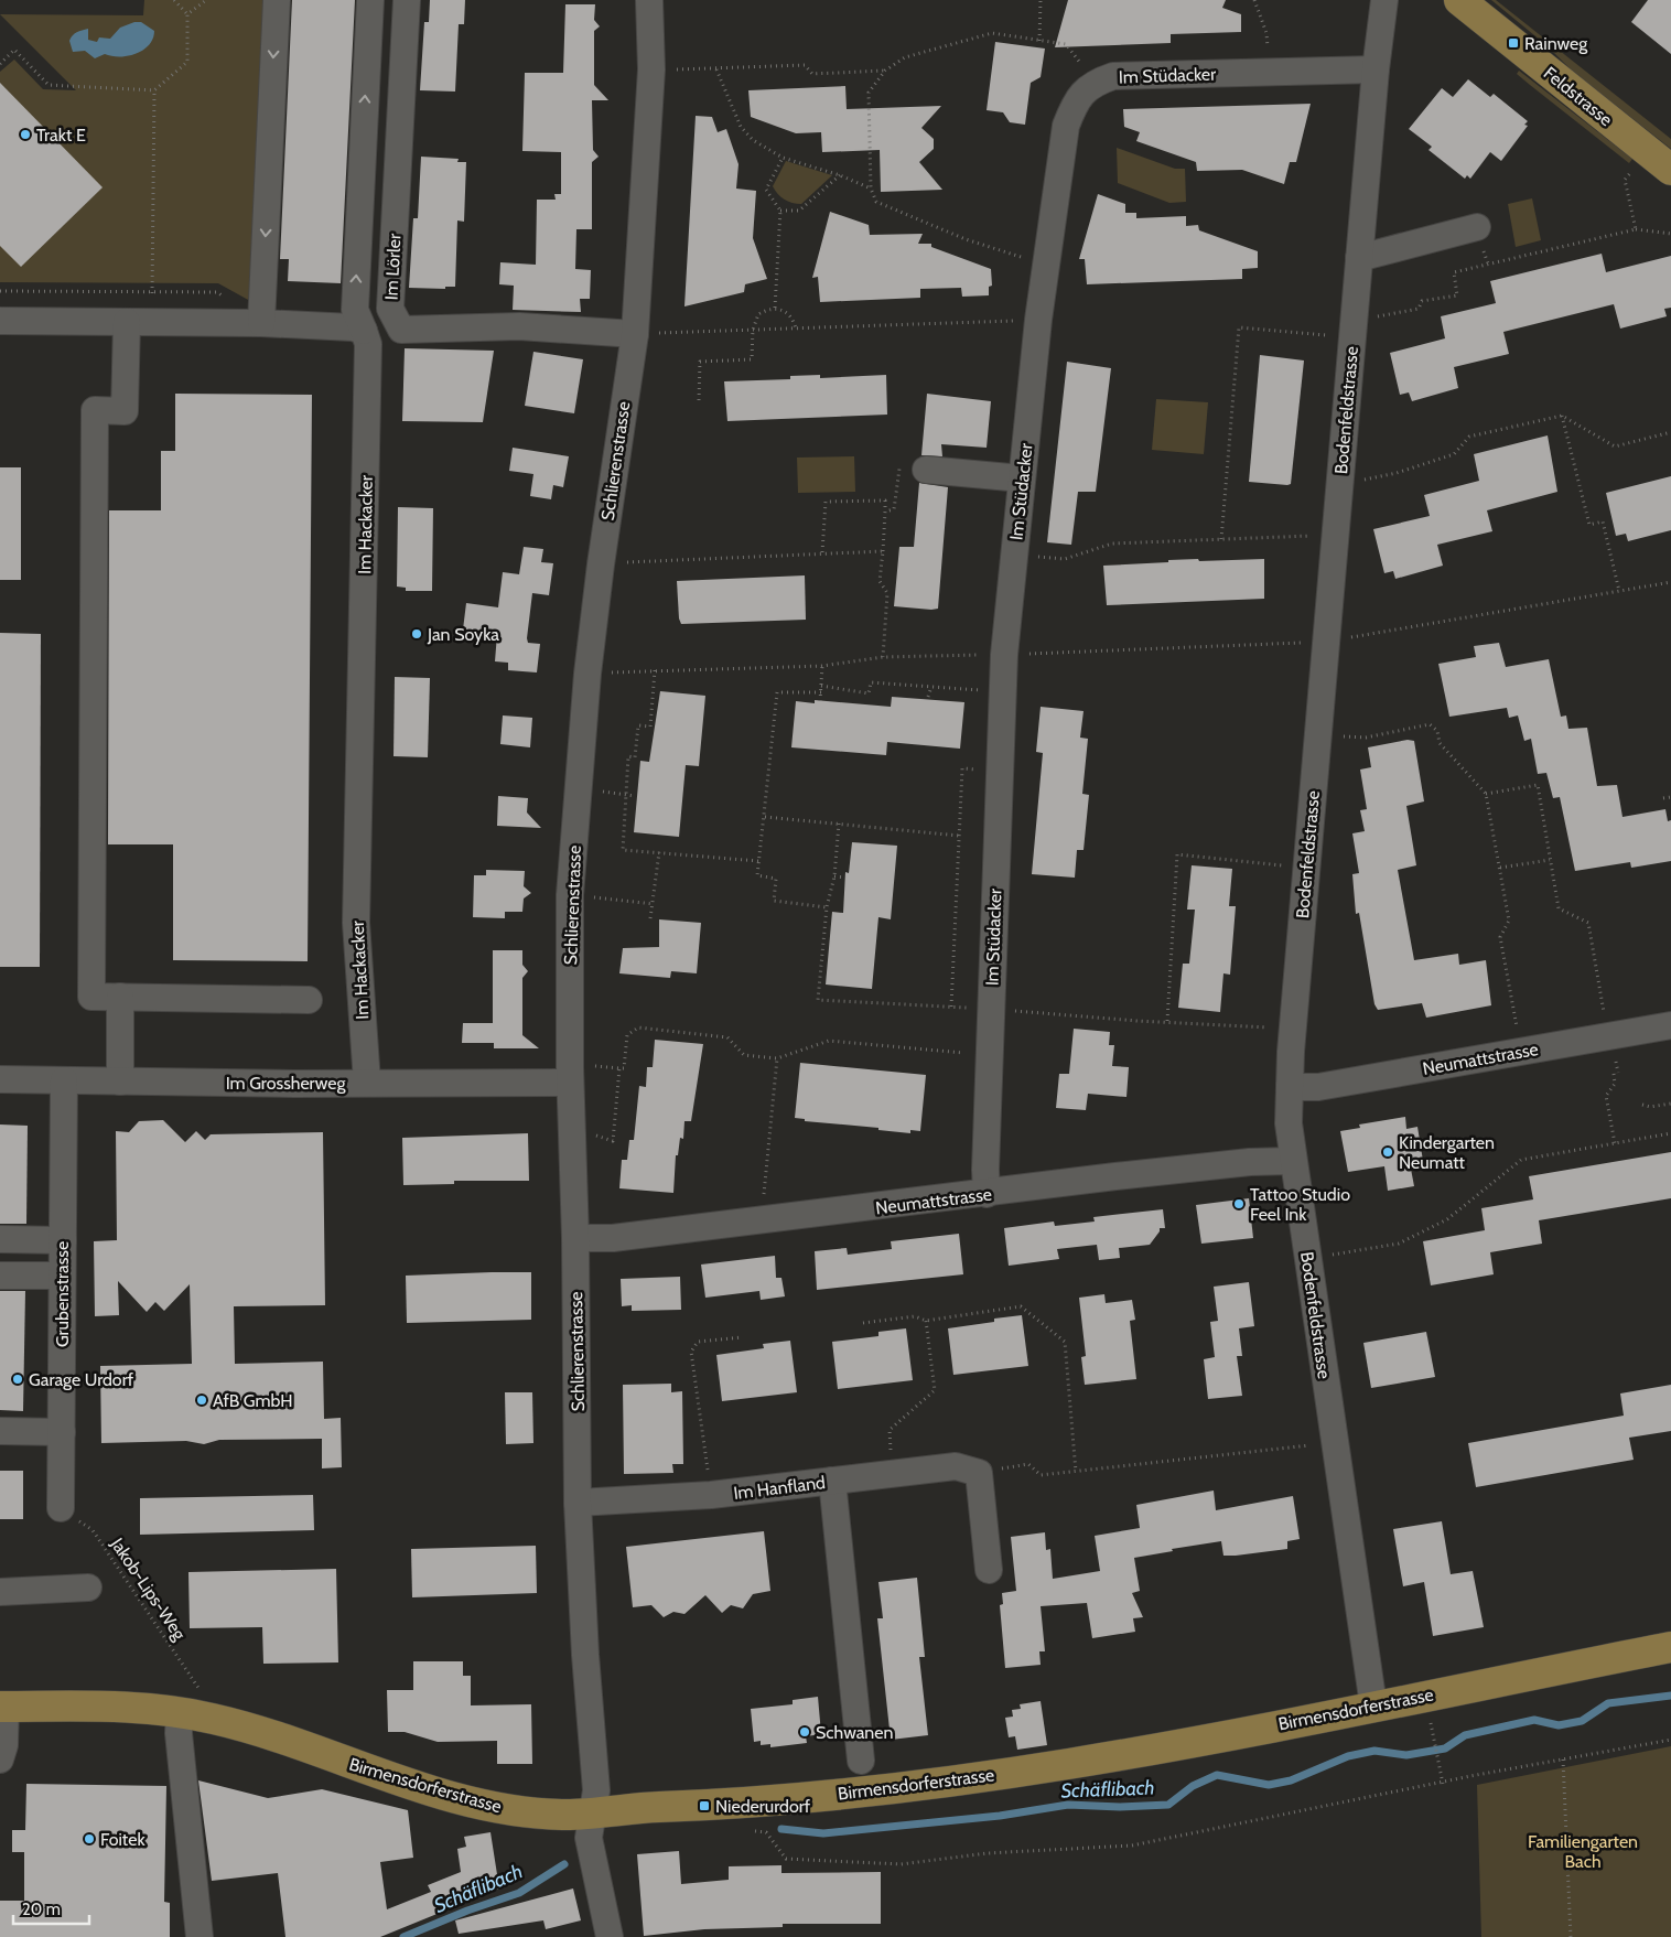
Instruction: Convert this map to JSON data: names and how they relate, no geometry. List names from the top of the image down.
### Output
{
  "streets": {
    "main road": ["Feldstrasse", "Birmensdorferstrasse"],
    "street": [
      "Im Stüdacker",
      "Im Lörler",
      "Bodenfeldstrasse",
      "Schlierenstrasse",
      "Im Hackacker",
      "Neumattstrasse",
      "Im Grossherweg",
      "Grubenstrasse",
      "Im Hanfland"
    ],
    "path": ["Jakob-Lips-Weg"]
  },
  "crossings": [
    ["Im Stüdacker", "Bodenfeldstrasse"],
    ["Im Stüdacker", "Neumattstrasse"],
    ["Im Lörler", "Schlierenstrasse"],
    ["Bodenfeldstrasse", "Neumattstrasse"],
    ["Bodenfeldstrasse", "Birmensdorferstrasse"],
    ["Schlierenstrasse", "Neumattstrasse"],
    ["Schlierenstrasse", "Im Grossherweg"],
    ["Schlierenstrasse", "Im Hanfland"],
    ["Schlierenstrasse", "Birmensdorferstrasse"],
    ["Im Hackacker", "Im Grossherweg"],
    ["Im Grossherweg", "Grubenstrasse"],
    ["Grubenstrasse", "Jakob-Lips-Weg"],
    ["Jakob-Lips-Weg", "Birmensdorferstrasse"]
  ],
  "water": ["Schäflibach"],
  "parks": ["Familiengarten Bach"],
  "places": {
    "transit": ["Rainweg", "Niederurdorf"],
    "other": [
      "Trakt E",
      "Jan Soyka",
      "Kindergarten Neumatt",
      "Tattoo Studio Feel Ink",
      "Garage Urdorf",
      "AfB GmbH",
      "Schwanen",
      "Foitek"
    ]
  },
  "scale_bar": "20 m"
}
